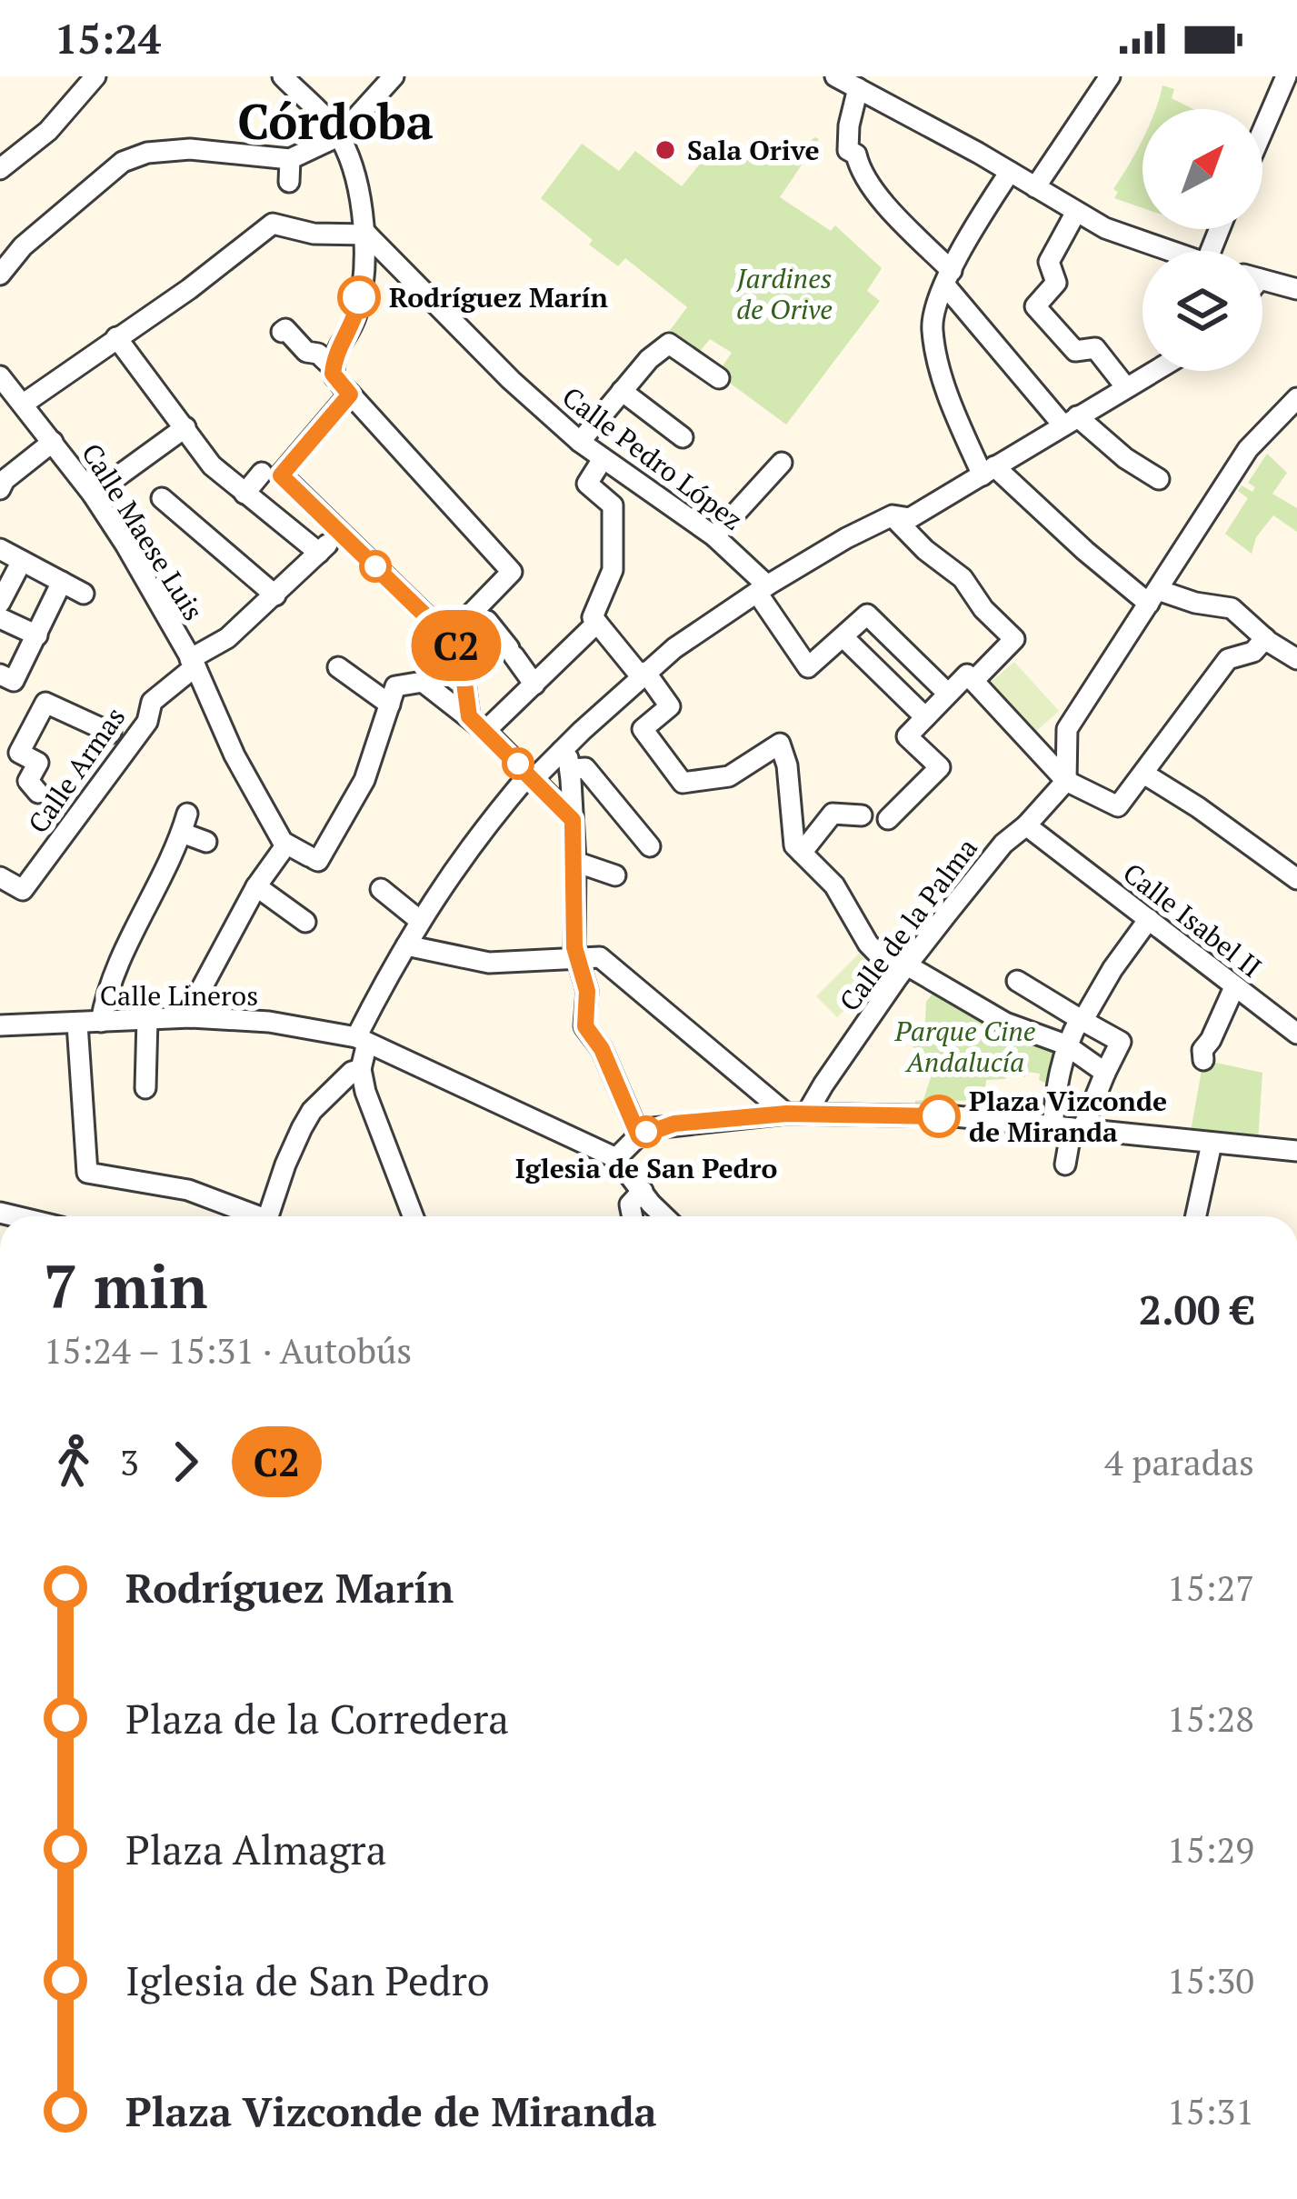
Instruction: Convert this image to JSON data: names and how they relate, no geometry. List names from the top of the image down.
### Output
{
  "streets": {
    "street": [
      "Calle Pedro López",
      "Calle Maese Luis",
      "Calle Armas",
      "Calle Isabel II",
      "Calle de la Palma",
      "Calle Lineros"
    ]
  },
  "crossings": [
    ["Calle Maese Luis", "Calle Armas"],
    ["Calle Isabel II", "Calle de la Palma"]
  ],
  "districts": ["Córdoba"],
  "parks": ["Jardines de Orive", "Parque Cine Andalucía"],
  "places": [
    "Sala Orive",
    "Rodríguez Marín",
    "Plaza Vizconde de Miranda",
    "Iglesia de San Pedro"
  ],
  "lines": ["bus line C2"],
  "north": "top right",
  "page": {
    "status": "15:24",
    "on_map": "C2",
    "heading": ["7 min", "15:24 – 15:31 · Autobús", "2.00 €"],
    "legs": ["3", "C2", "4 paradas"],
    "list": [
      {
        "name": "Rodríguez Marín",
        "value": "15:27"
      },
      {
        "name": "Plaza de la Corredera",
        "value": "15:28"
      },
      {
        "name": "Plaza Almagra",
        "value": "15:29"
      },
      {
        "name": "Iglesia de San Pedro",
        "value": "15:30"
      },
      {
        "name": "Plaza Vizconde de Miranda",
        "value": "15:31"
      }
    ]
  }
}
